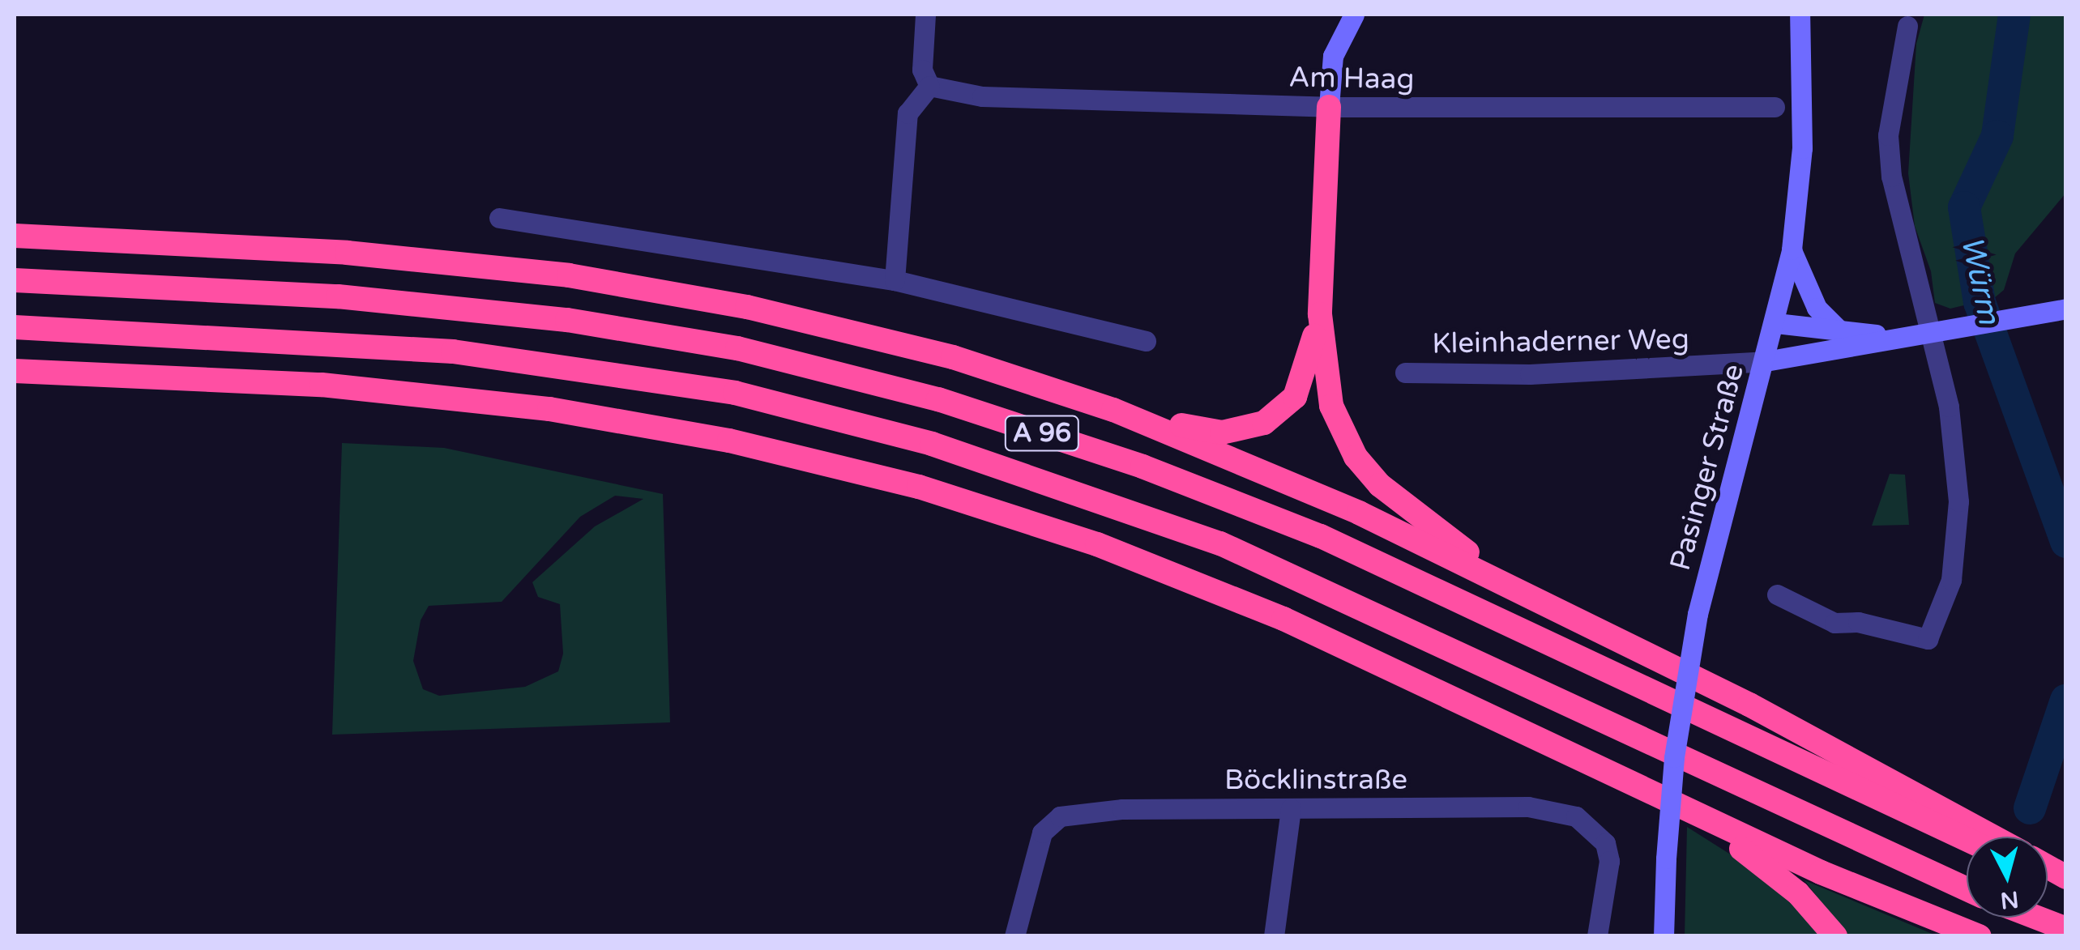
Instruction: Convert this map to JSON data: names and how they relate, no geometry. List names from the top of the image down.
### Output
{
  "streets": {
    "highway": ["A 96"],
    "main road": ["Pasinger Straße"],
    "street": ["Am Haag", "Kleinhaderner Weg", "Böcklinstraße"]
  },
  "crossings": [
    ["Kleinhaderner Weg", "Pasinger Straße"]
  ],
  "water": ["Würm"],
  "north": "bottom"
}
